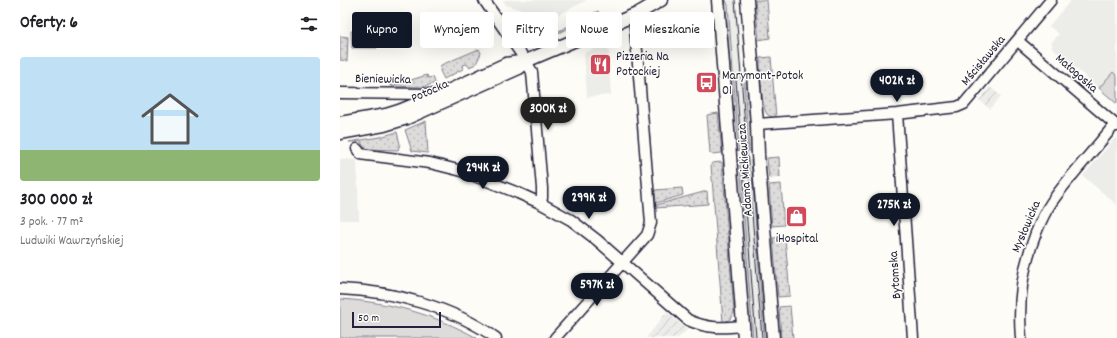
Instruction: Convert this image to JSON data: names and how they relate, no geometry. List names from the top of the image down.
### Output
{
  "streets": {
    "street": [
      "Mścisławska",
      "Małogoska",
      "Bieniewicka",
      "Potocka",
      "Adama Mickiewicza",
      "Mysłowicka",
      "Bytomska"
    ]
  },
  "crossings": [
    ["Mścisławska", "Małogoska"],
    ["Mścisławska", "Adama Mickiewicza"],
    ["Mścisławska", "Bytomska"],
    ["Małogoska", "Mysłowicka"],
    ["Bieniewicka", "Potocka"]
  ],
  "places": {
    "restaurant": ["Pizzeria Na Potockiej"],
    "bus stop": ["Marymont-Potok 01"],
    "shop": ["iHospital"]
  },
  "scale_bar": "50 m",
  "page": {
    "heading": "Oferty: 6",
    "chip": [
      "Kupno",
      "Wynajem",
      "Filtry",
      "Nowe",
      "Mieszkanie"
    ],
    "list": [
      {
        "name": "300 000 zł",
        "note": "3 pok. · 77 m² · Ludwiki Wawrzyńskiej"
      }
    ],
    "price": [
      "402K zł",
      "300K zł",
      "294K zł",
      "299K zł",
      "275K zł",
      "597K zł"
    ],
    "scale": "50 m"
  }
}
